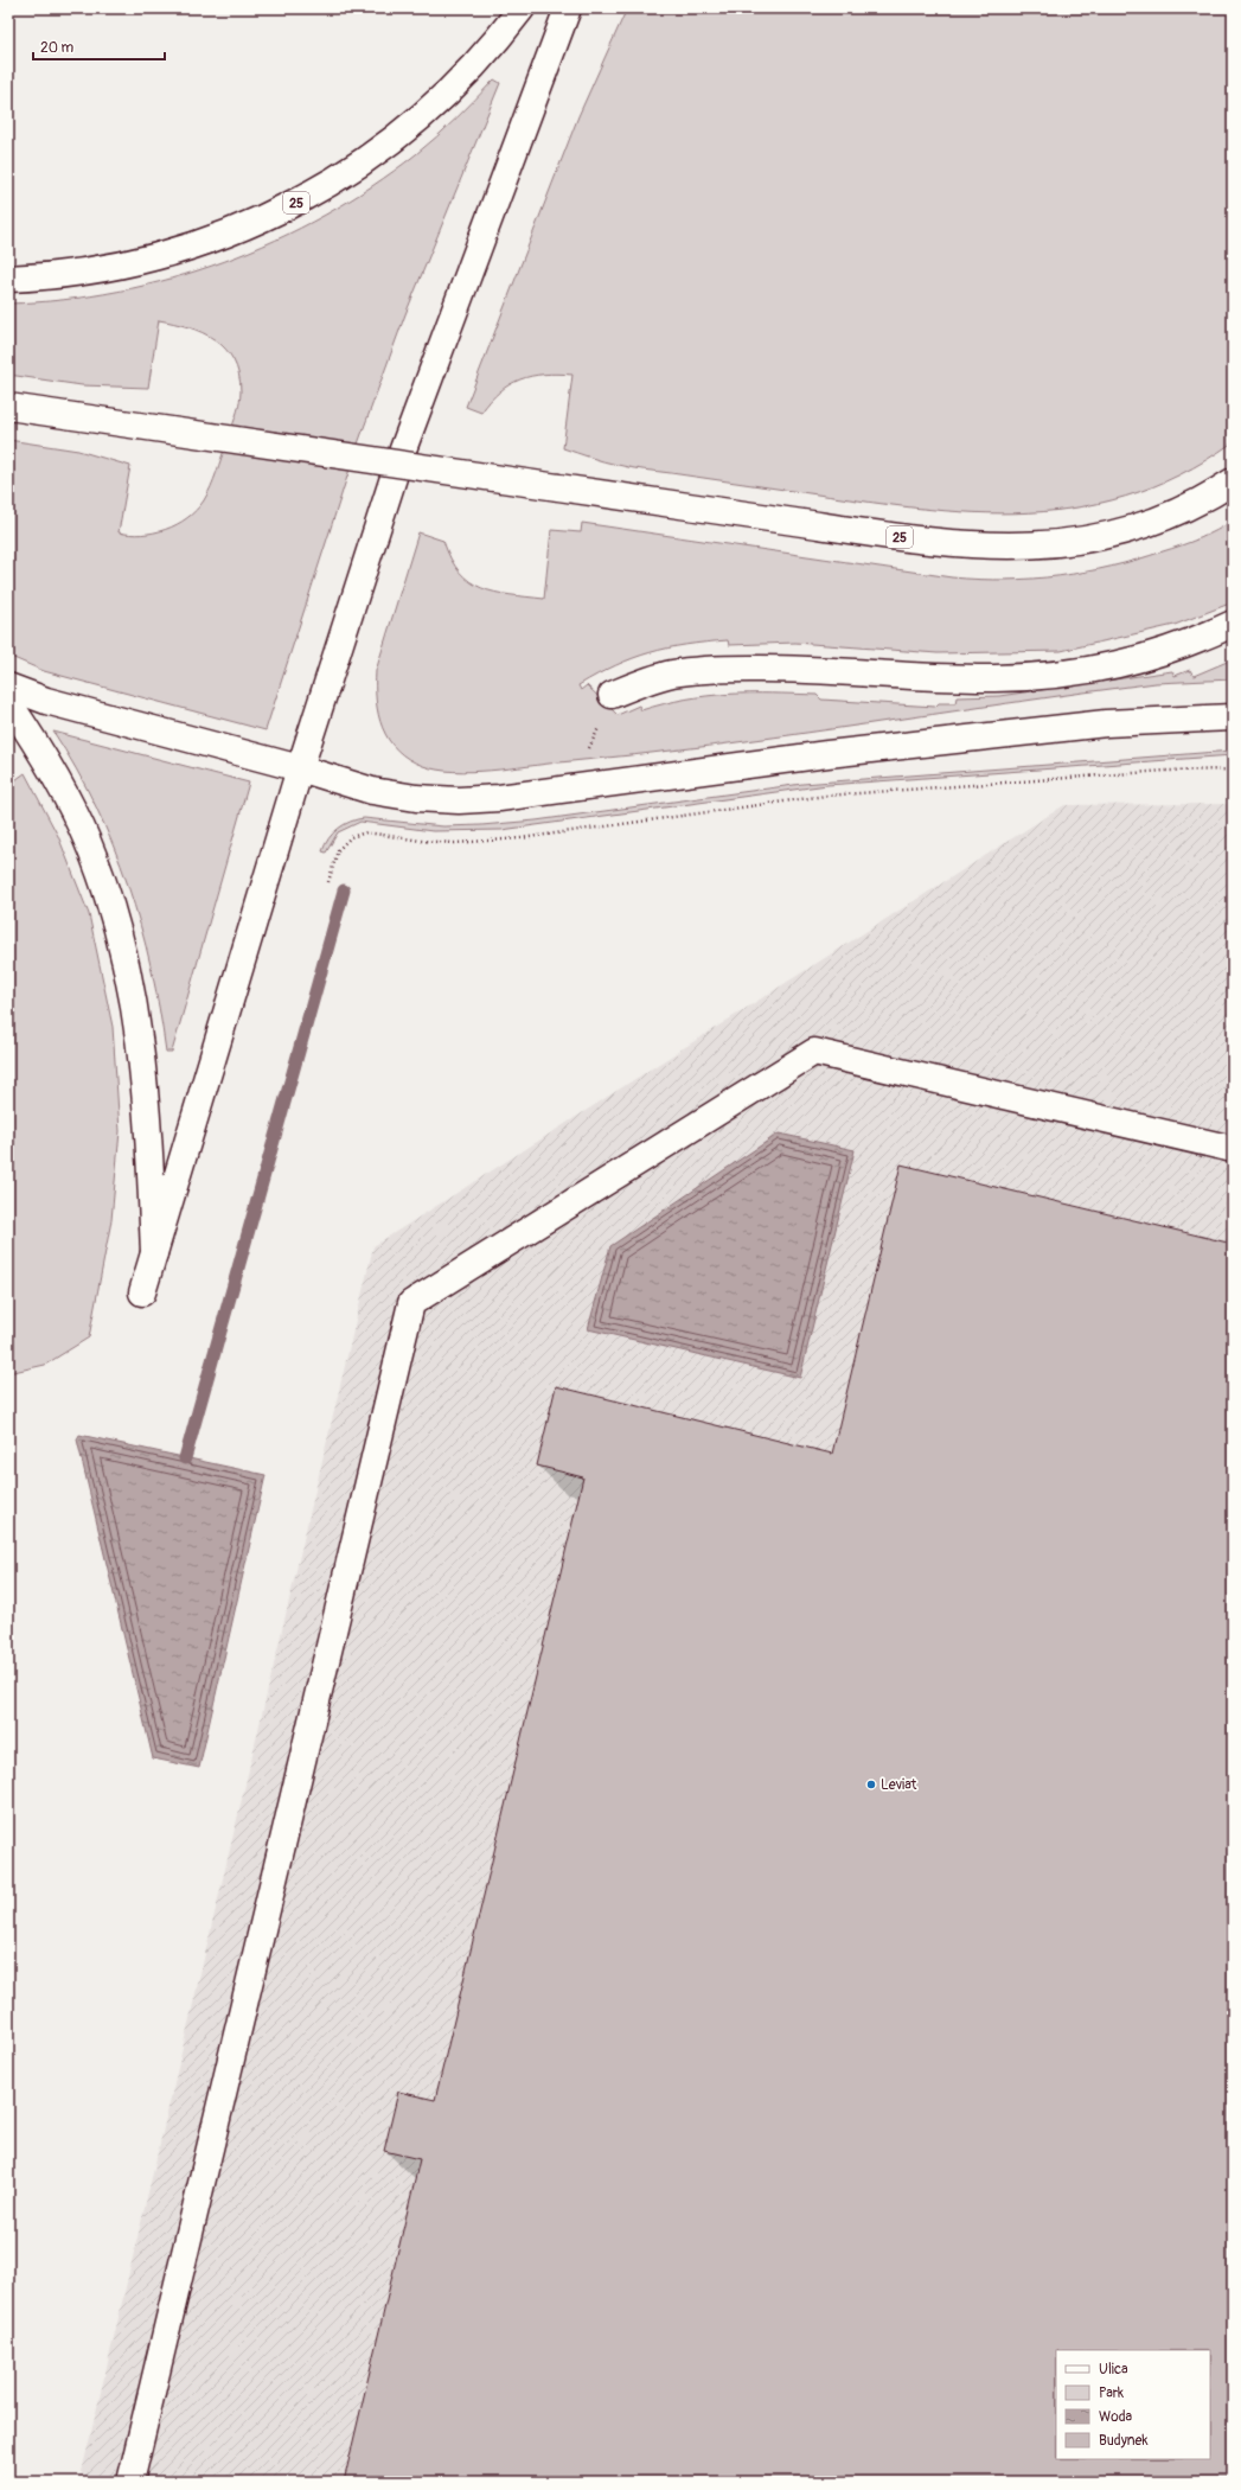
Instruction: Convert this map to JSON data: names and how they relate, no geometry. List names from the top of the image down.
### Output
{
  "streets": {
    "street": ["25"]
  },
  "places": ["Leviat"],
  "legend": [
    "Ulica",
    "Park",
    "Woda",
    "Budynek"
  ],
  "scale_bar": "20 m"
}
